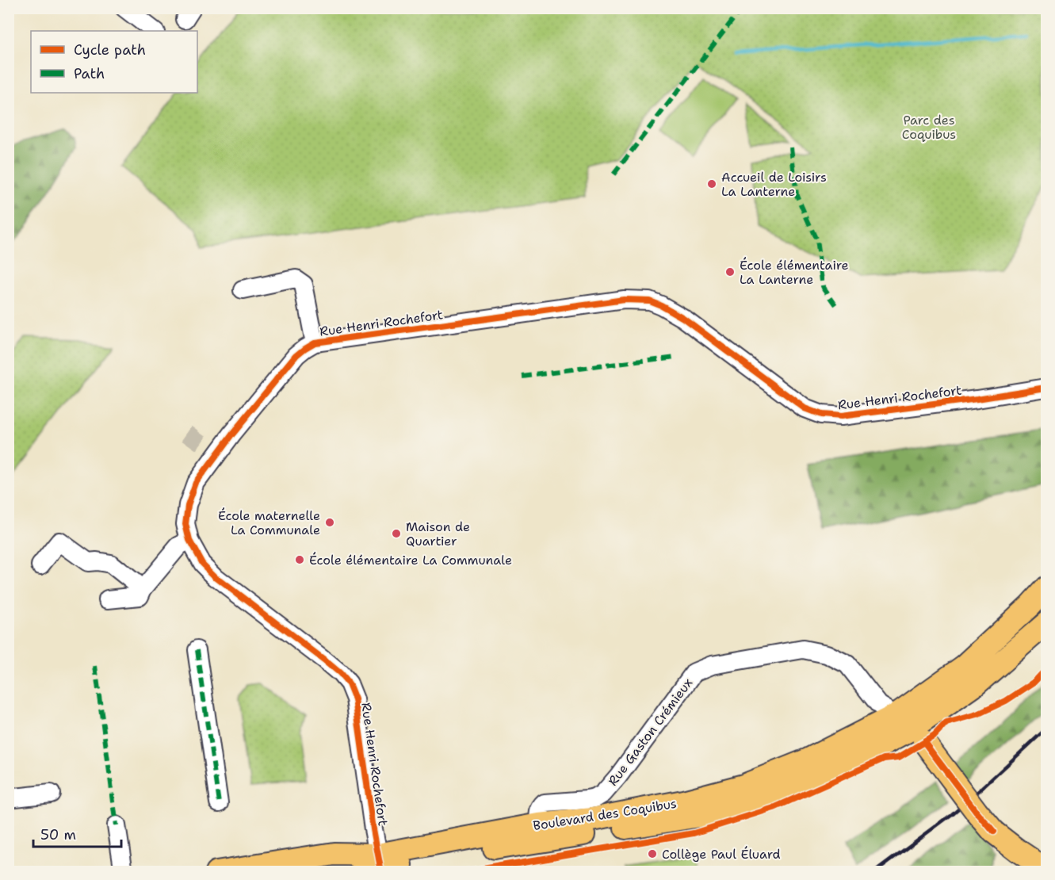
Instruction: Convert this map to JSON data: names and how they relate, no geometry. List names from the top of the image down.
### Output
{
  "streets": {
    "main road": ["Boulevard des Coquibus"],
    "street": ["Rue Henri Rochefort", "Rue Gaston Crémieux"]
  },
  "crossings": [
    ["Rue Henri Rochefort", "Boulevard des Coquibus"],
    ["Rue Gaston Crémieux", "Boulevard des Coquibus"]
  ],
  "parks": ["Parc des Coquibus"],
  "places": [
    "Accueil de Loisirs La Lanterne",
    "École élémentaire La Lanterne",
    "École maternelle La Communale",
    "Maison de Quartier",
    "École élémentaire La Communale",
    "Collège Paul Éluard"
  ],
  "legend": ["Cycle path", "Path"],
  "scale_bar": "50 m"
}
